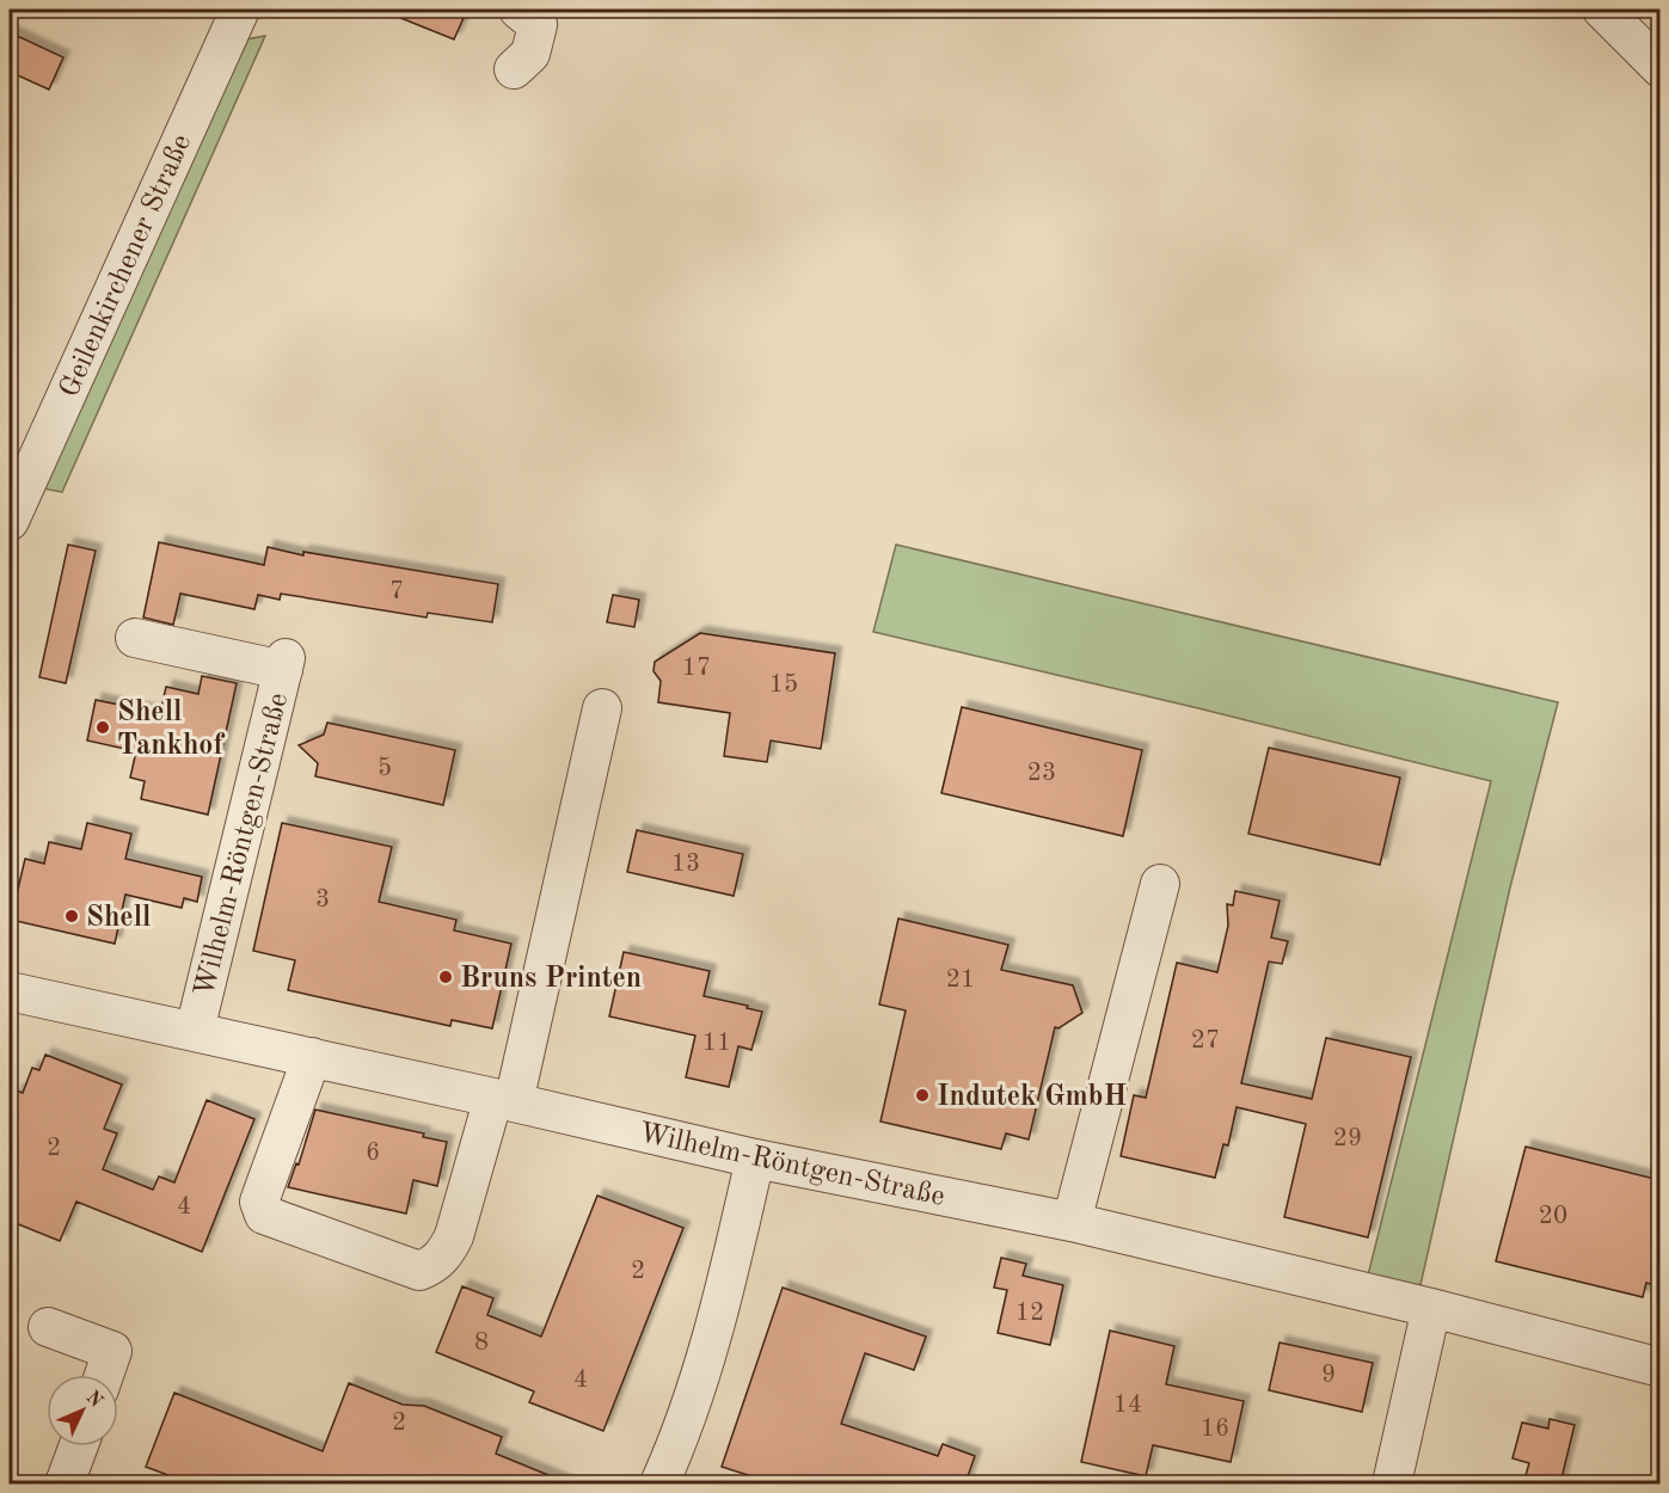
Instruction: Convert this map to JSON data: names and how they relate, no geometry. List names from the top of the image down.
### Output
{
  "streets": {
    "street": ["Geilenkirchener Straße", "Wilhelm-Röntgen-Straße"]
  },
  "places": [
    "Shell Tankhof",
    "Shell",
    "Bruns Printen",
    "Indutek GmbH"
  ],
  "house_numbers": [
    "7",
    "17",
    "15",
    "5",
    "23",
    "13",
    "3",
    "21",
    "27",
    "11",
    "29",
    "2",
    "6",
    "4",
    "20",
    "2",
    "12",
    "8",
    "9",
    "4",
    "14",
    "2",
    "16"
  ],
  "north": "top right"
}
